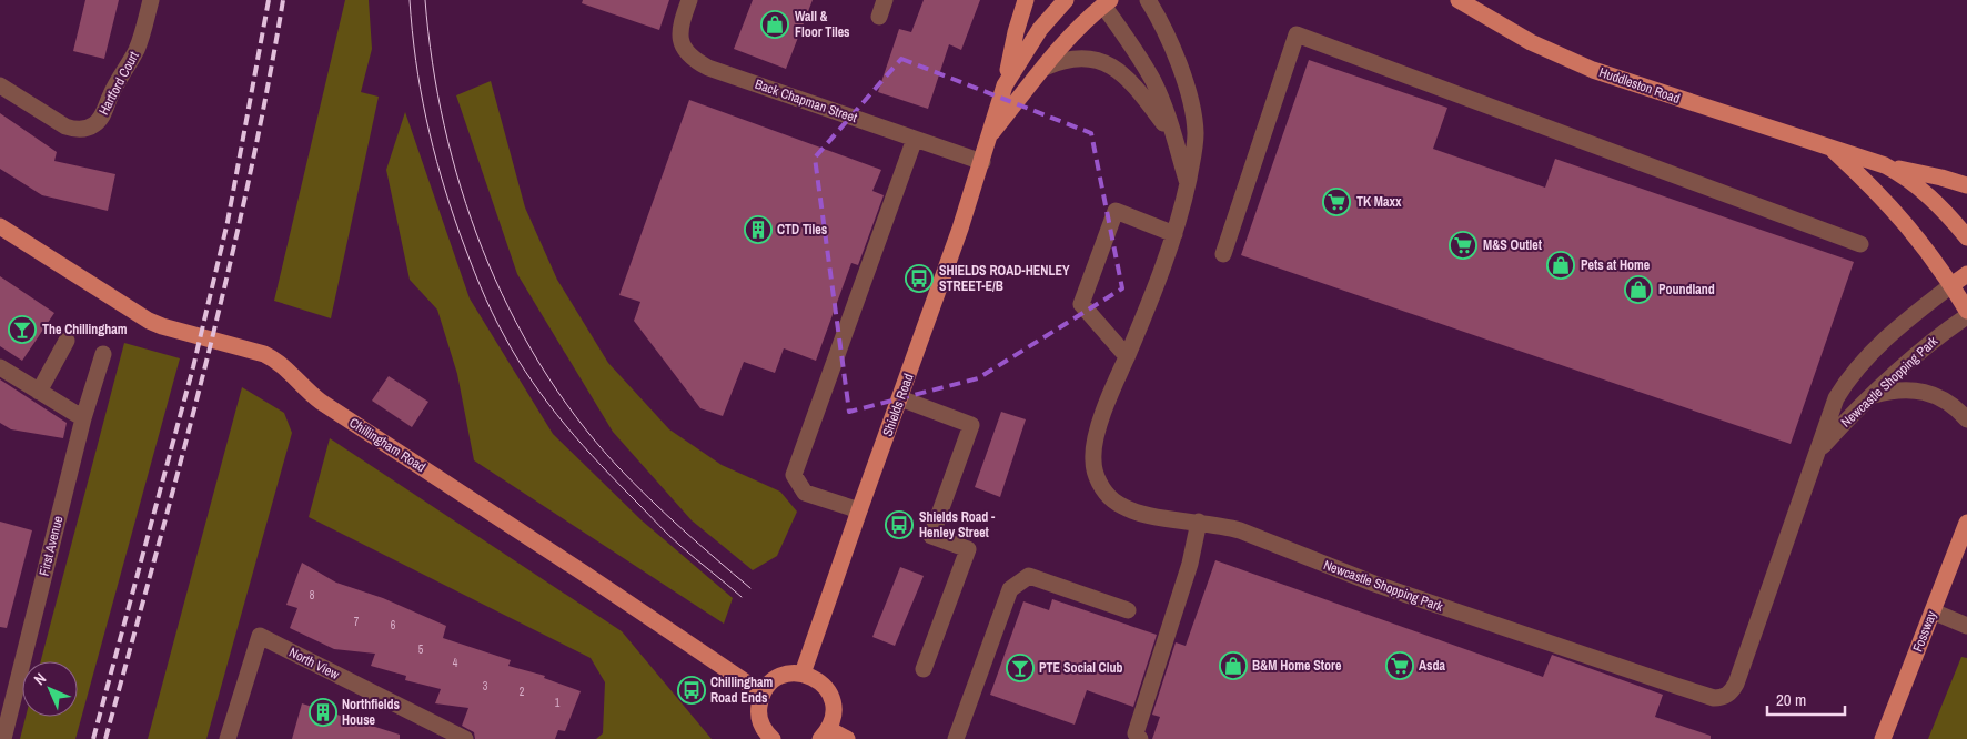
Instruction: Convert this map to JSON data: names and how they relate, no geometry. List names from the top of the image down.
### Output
{
  "streets": {
    "main road": [
      "Huddleston Road",
      "Shields Road",
      "Chillingham Road",
      "Fossway"
    ],
    "street": [
      "Hartford Court",
      "Back Chapman Street",
      "Newcastle Shopping Park",
      "First Avenue",
      "North View"
    ]
  },
  "crossings": [
    ["Huddleston Road", "Newcastle Shopping Park"],
    ["Back Chapman Street", "Shields Road"]
  ],
  "places": {
    "shop": [
      "Wall & Floor Tiles",
      "Pets at Home",
      "Poundland",
      "B&M Home Store"
    ],
    "supermarket": ["TK Maxx", "M&S Outlet", "Asda"],
    "building": ["CTD Tiles", "Northfields House"],
    "bus stop": ["SHIELDS ROAD-HENLEY STREET-E/B", "Shields Road - Henley Street", "Chillingham Road Ends"],
    "bar": ["The Chillingham", "PTE Social Club"]
  },
  "house_numbers": [
    "8",
    "7",
    "6",
    "5",
    "4",
    "3",
    "2",
    "1"
  ],
  "scale_bar": "20 m",
  "north": "top left"
}
